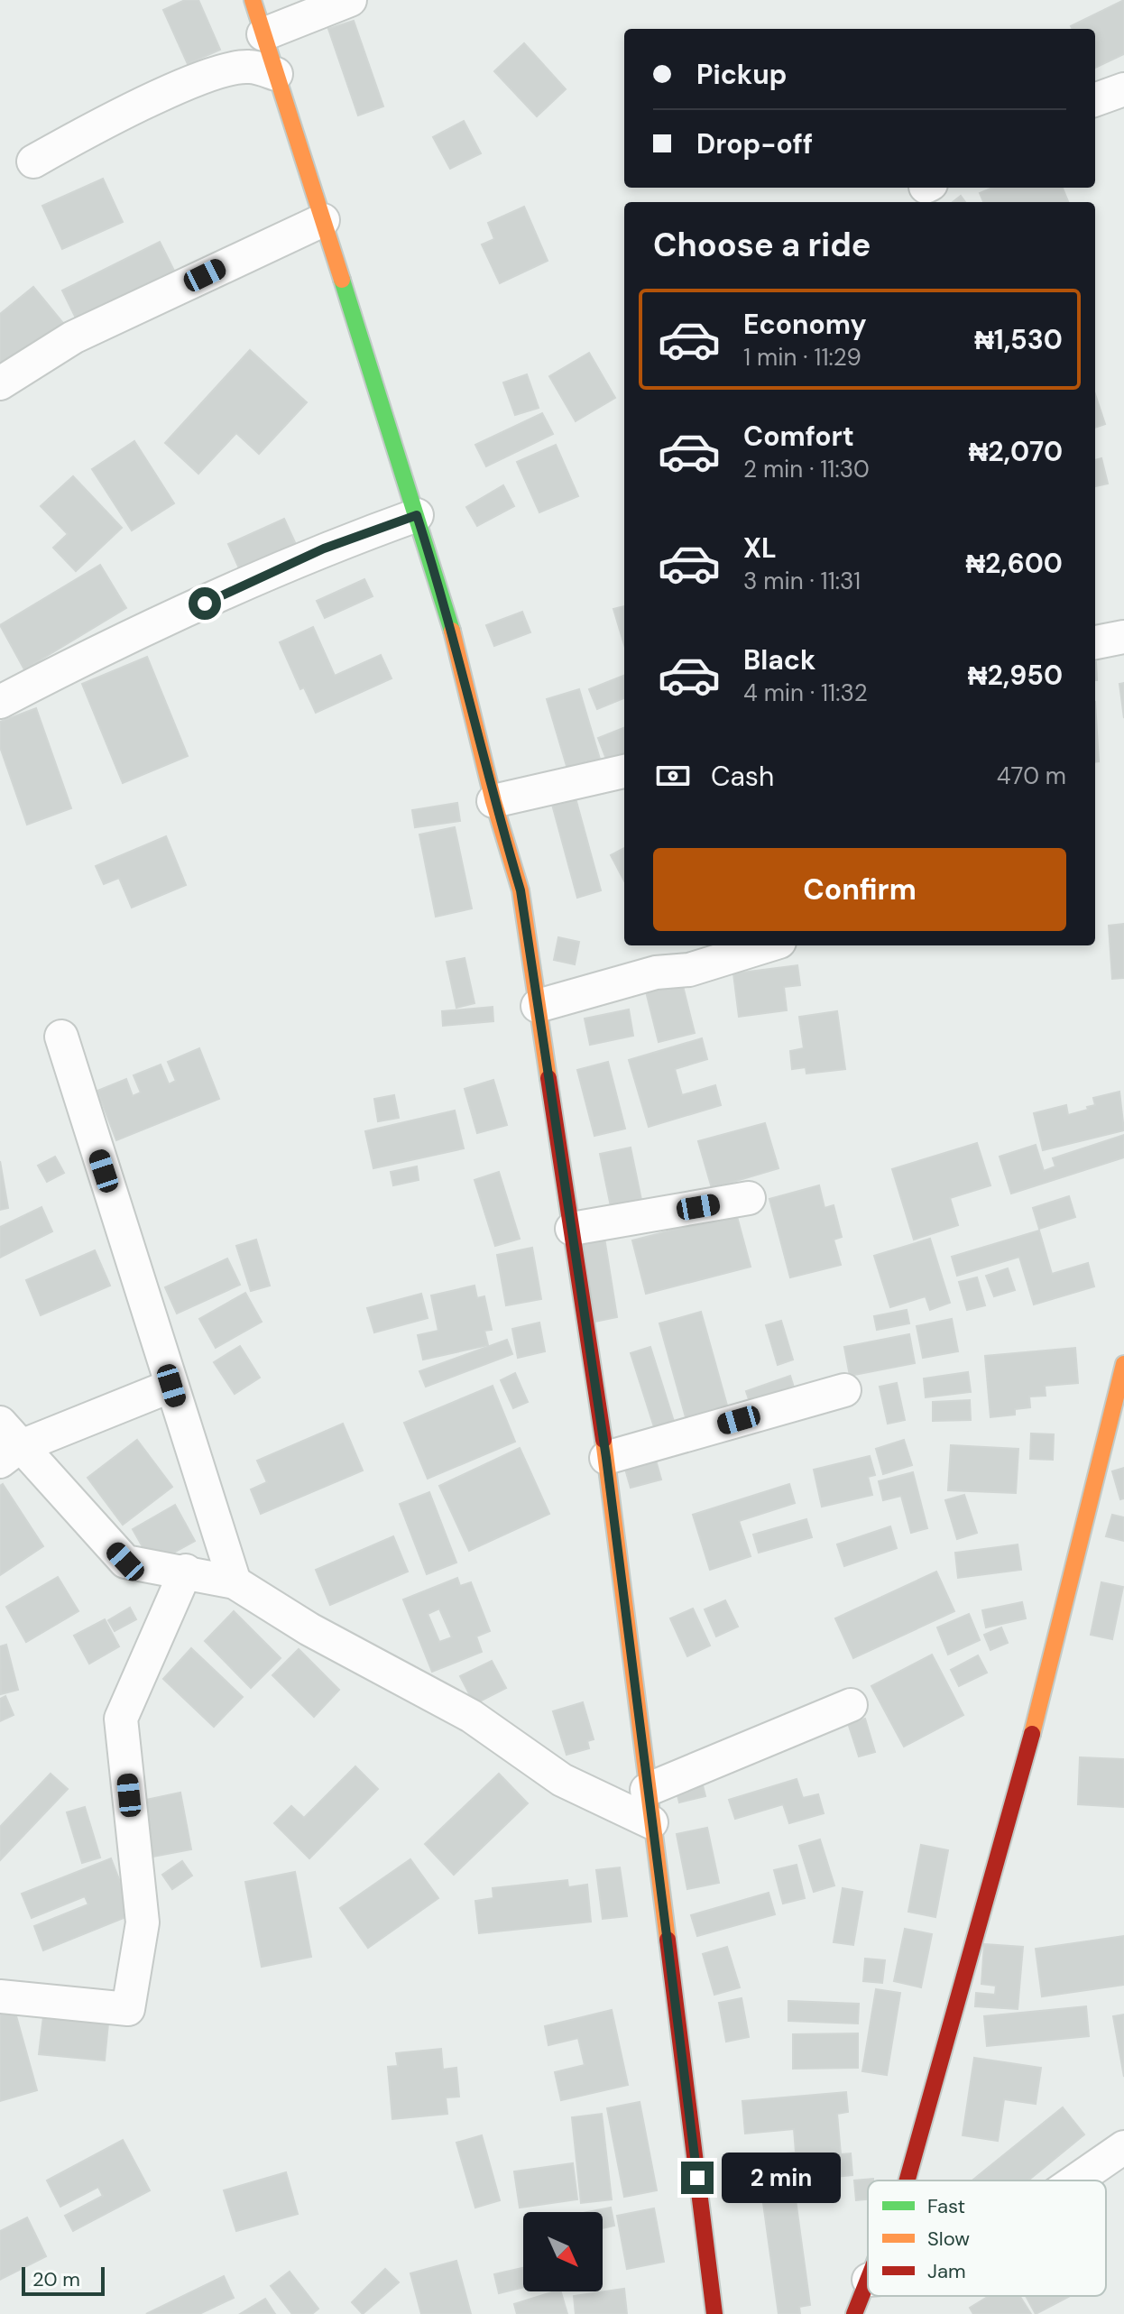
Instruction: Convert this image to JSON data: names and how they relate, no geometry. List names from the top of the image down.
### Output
{
  "legend": ["Fast", "Slow", "Jam"],
  "scale_bar": "20 m",
  "north": "bottom right",
  "page": {
    "banner": ["Pickup", "Drop-off"],
    "heading": "Choose a ride",
    "list": [
      {
        "name": "Economy",
        "note": "1 min · 11:29",
        "value": "₦1,530"
      },
      {
        "name": "Comfort",
        "note": "2 min · 11:30",
        "value": "₦2,070"
      },
      {
        "name": "XL",
        "note": "3 min · 11:31",
        "value": "₦2,600"
      },
      {
        "name": "Black",
        "note": "4 min · 11:32",
        "value": "₦2,950"
      }
    ],
    "pay": ["Cash", "470 m"],
    "buttons": "Confirm",
    "bubble": "2 min",
    "scale": "20 m"
  }
}
